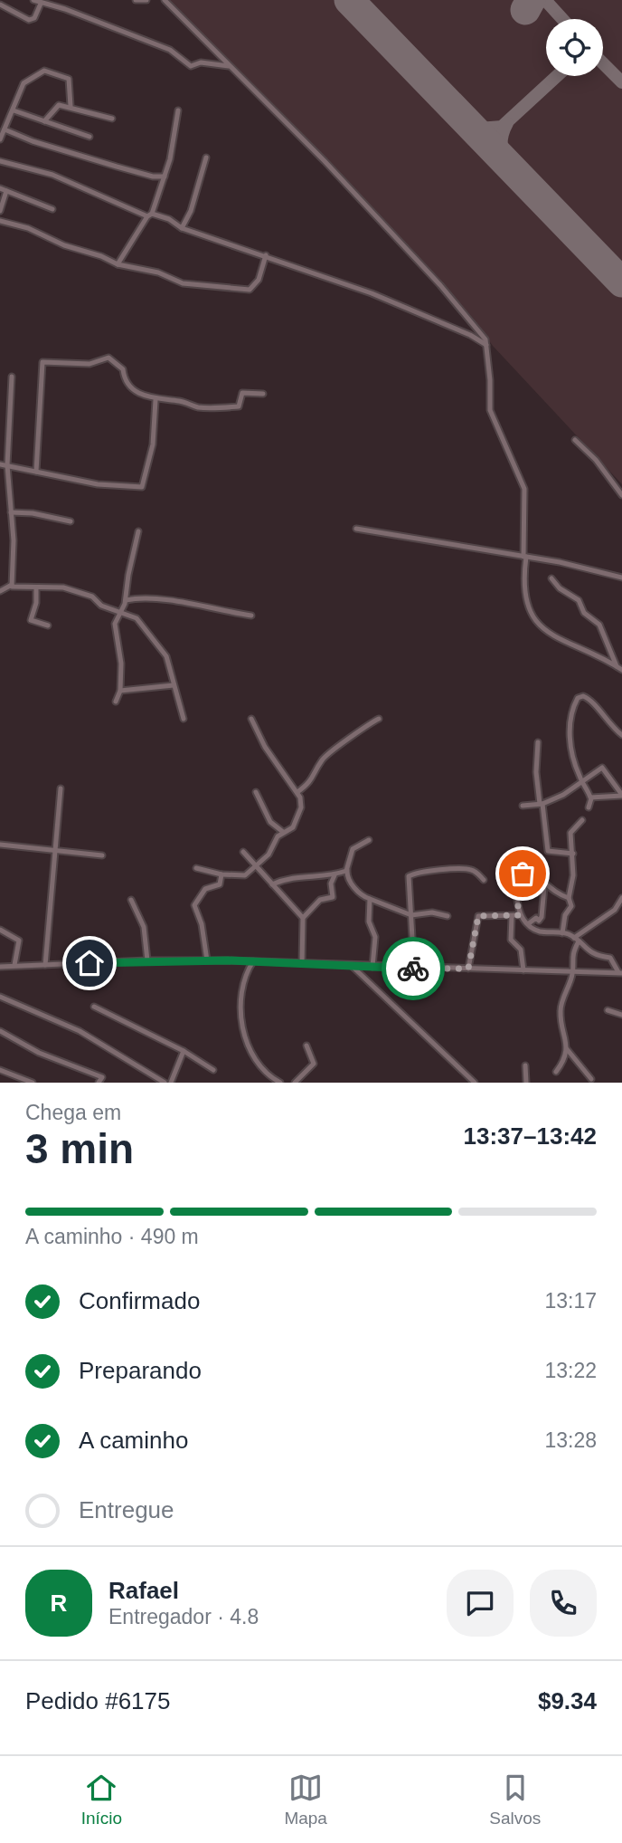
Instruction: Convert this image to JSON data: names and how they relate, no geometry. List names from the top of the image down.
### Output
{
  "page": {
    "heading": ["3 min", "Chega em", "13:37–13:42"],
    "panel": [
      "Rafael",
      "Entregador · 4.8",
      "Pedido #6175",
      "$9.34"
    ],
    "bar": "A caminho · 490 m",
    "list": [
      ["Confirmado", "13:17"],
      ["Preparando", "13:22"],
      ["A caminho", "13:28"],
      "Entregue"
    ],
    "round": "R",
    "tabs": ["Início", "Mapa", "Salvos"]
  }
}
